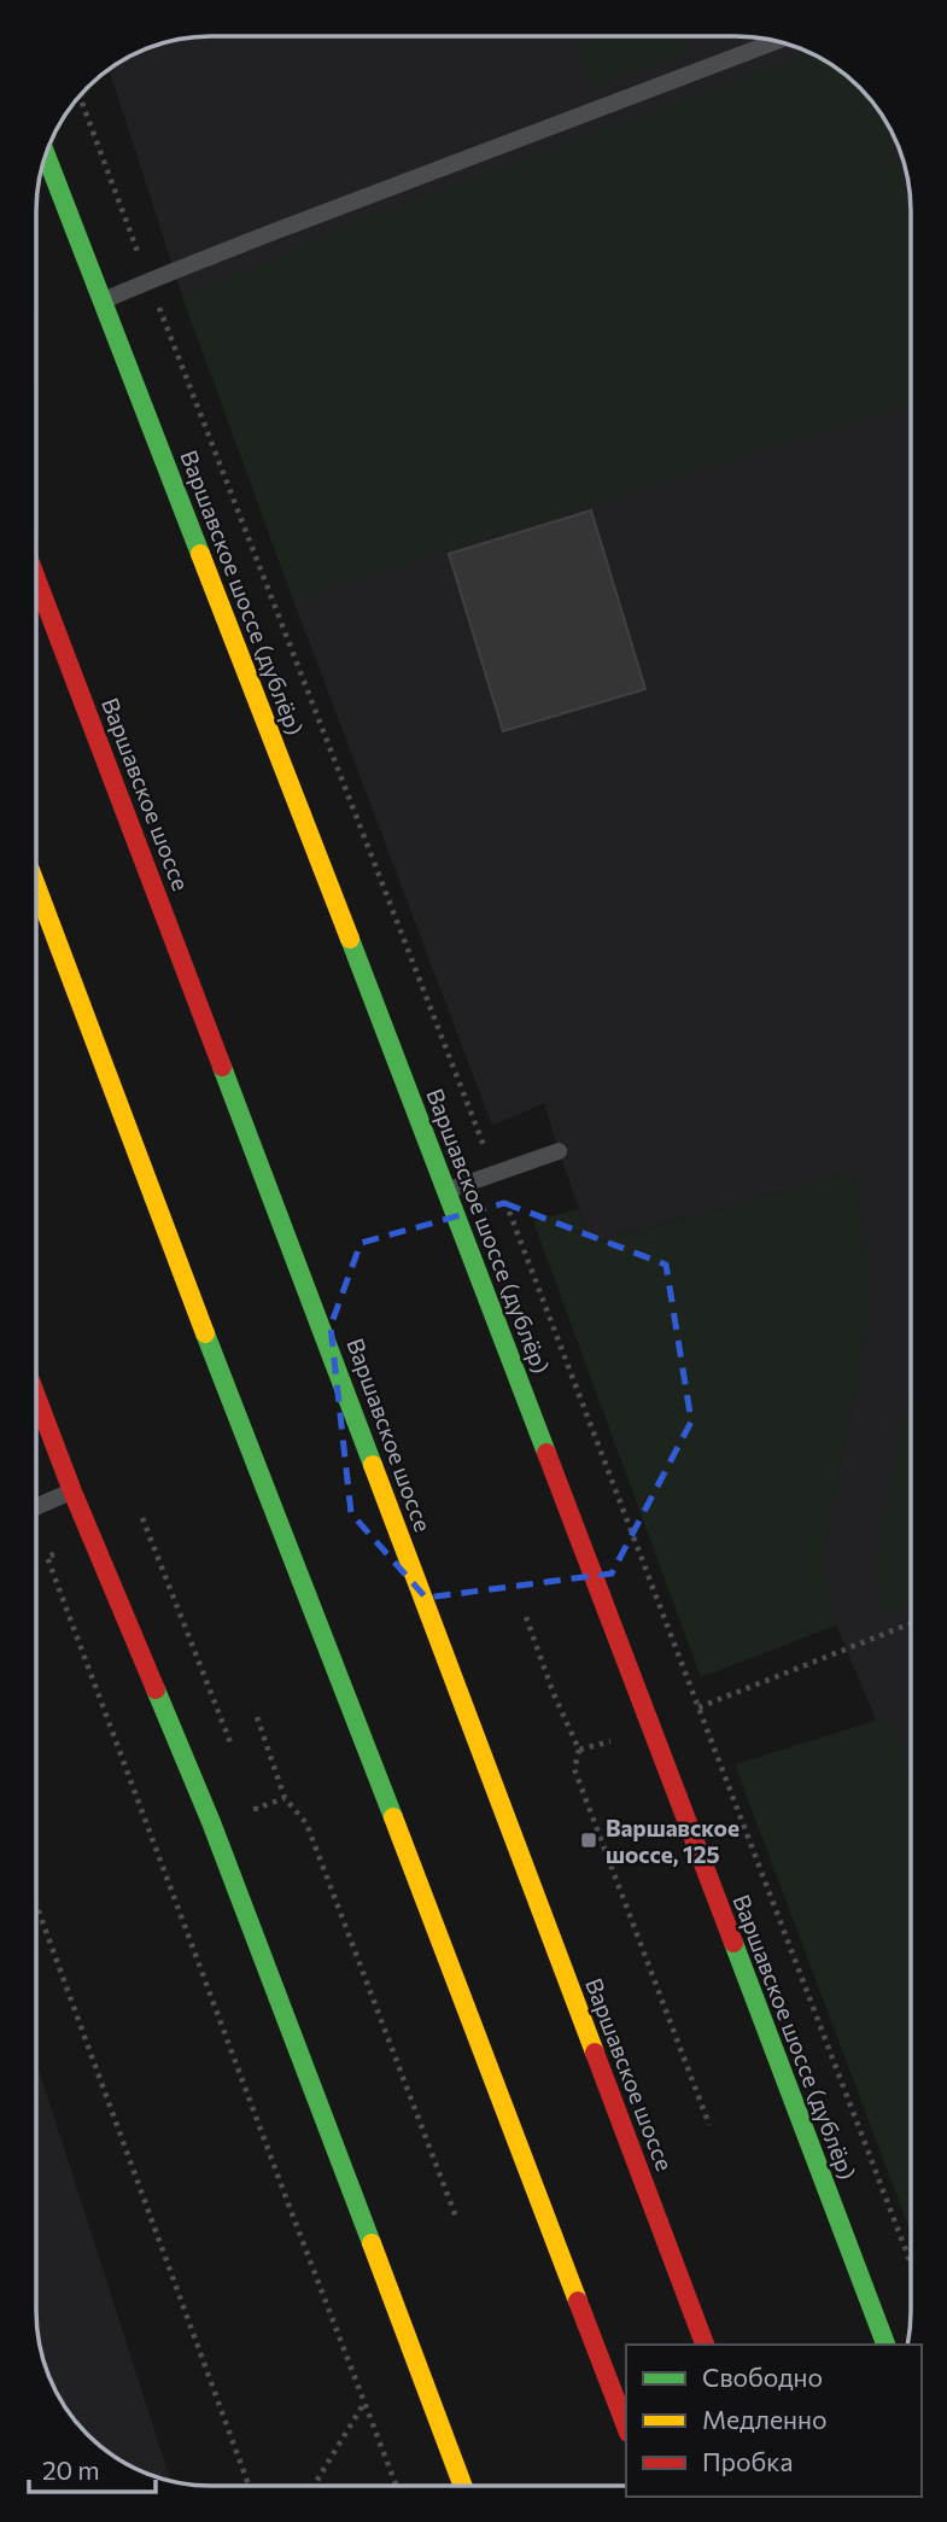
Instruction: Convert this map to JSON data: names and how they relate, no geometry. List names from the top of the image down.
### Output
{
  "streets": {
    "main road": ["Варшавское шоссе (дублёр)", "Варшавское шоссе"]
  },
  "places": {
    "transit": ["Варшавское шоссе, 125"]
  },
  "legend": ["Свободно", "Медленно", "Пробка"],
  "scale_bar": "20 m"
}
